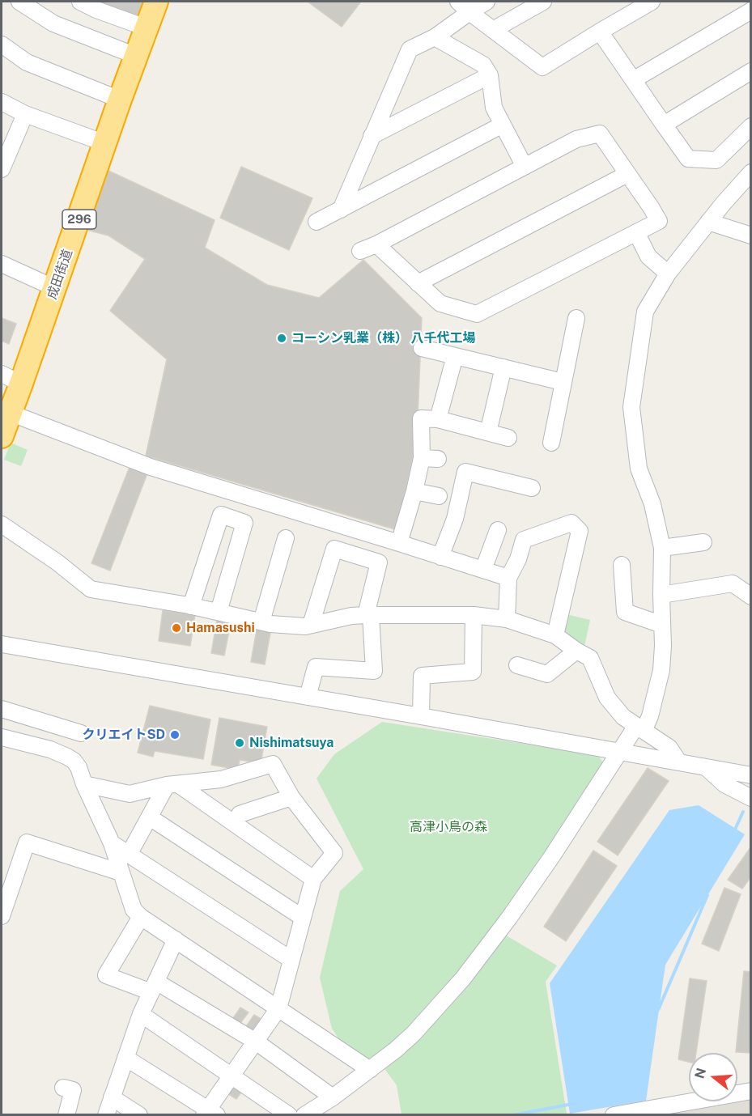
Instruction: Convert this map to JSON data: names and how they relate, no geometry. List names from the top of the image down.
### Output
{
  "streets": {
    "highway": ["296", "成田街道"]
  },
  "parks": ["高津小鳥の森"],
  "places": [
    "コーシン乳業（株） 八千代工場",
    "Hamasushi",
    "クリエイトSD",
    "Nishimatsuya"
  ],
  "north": "left"
}
